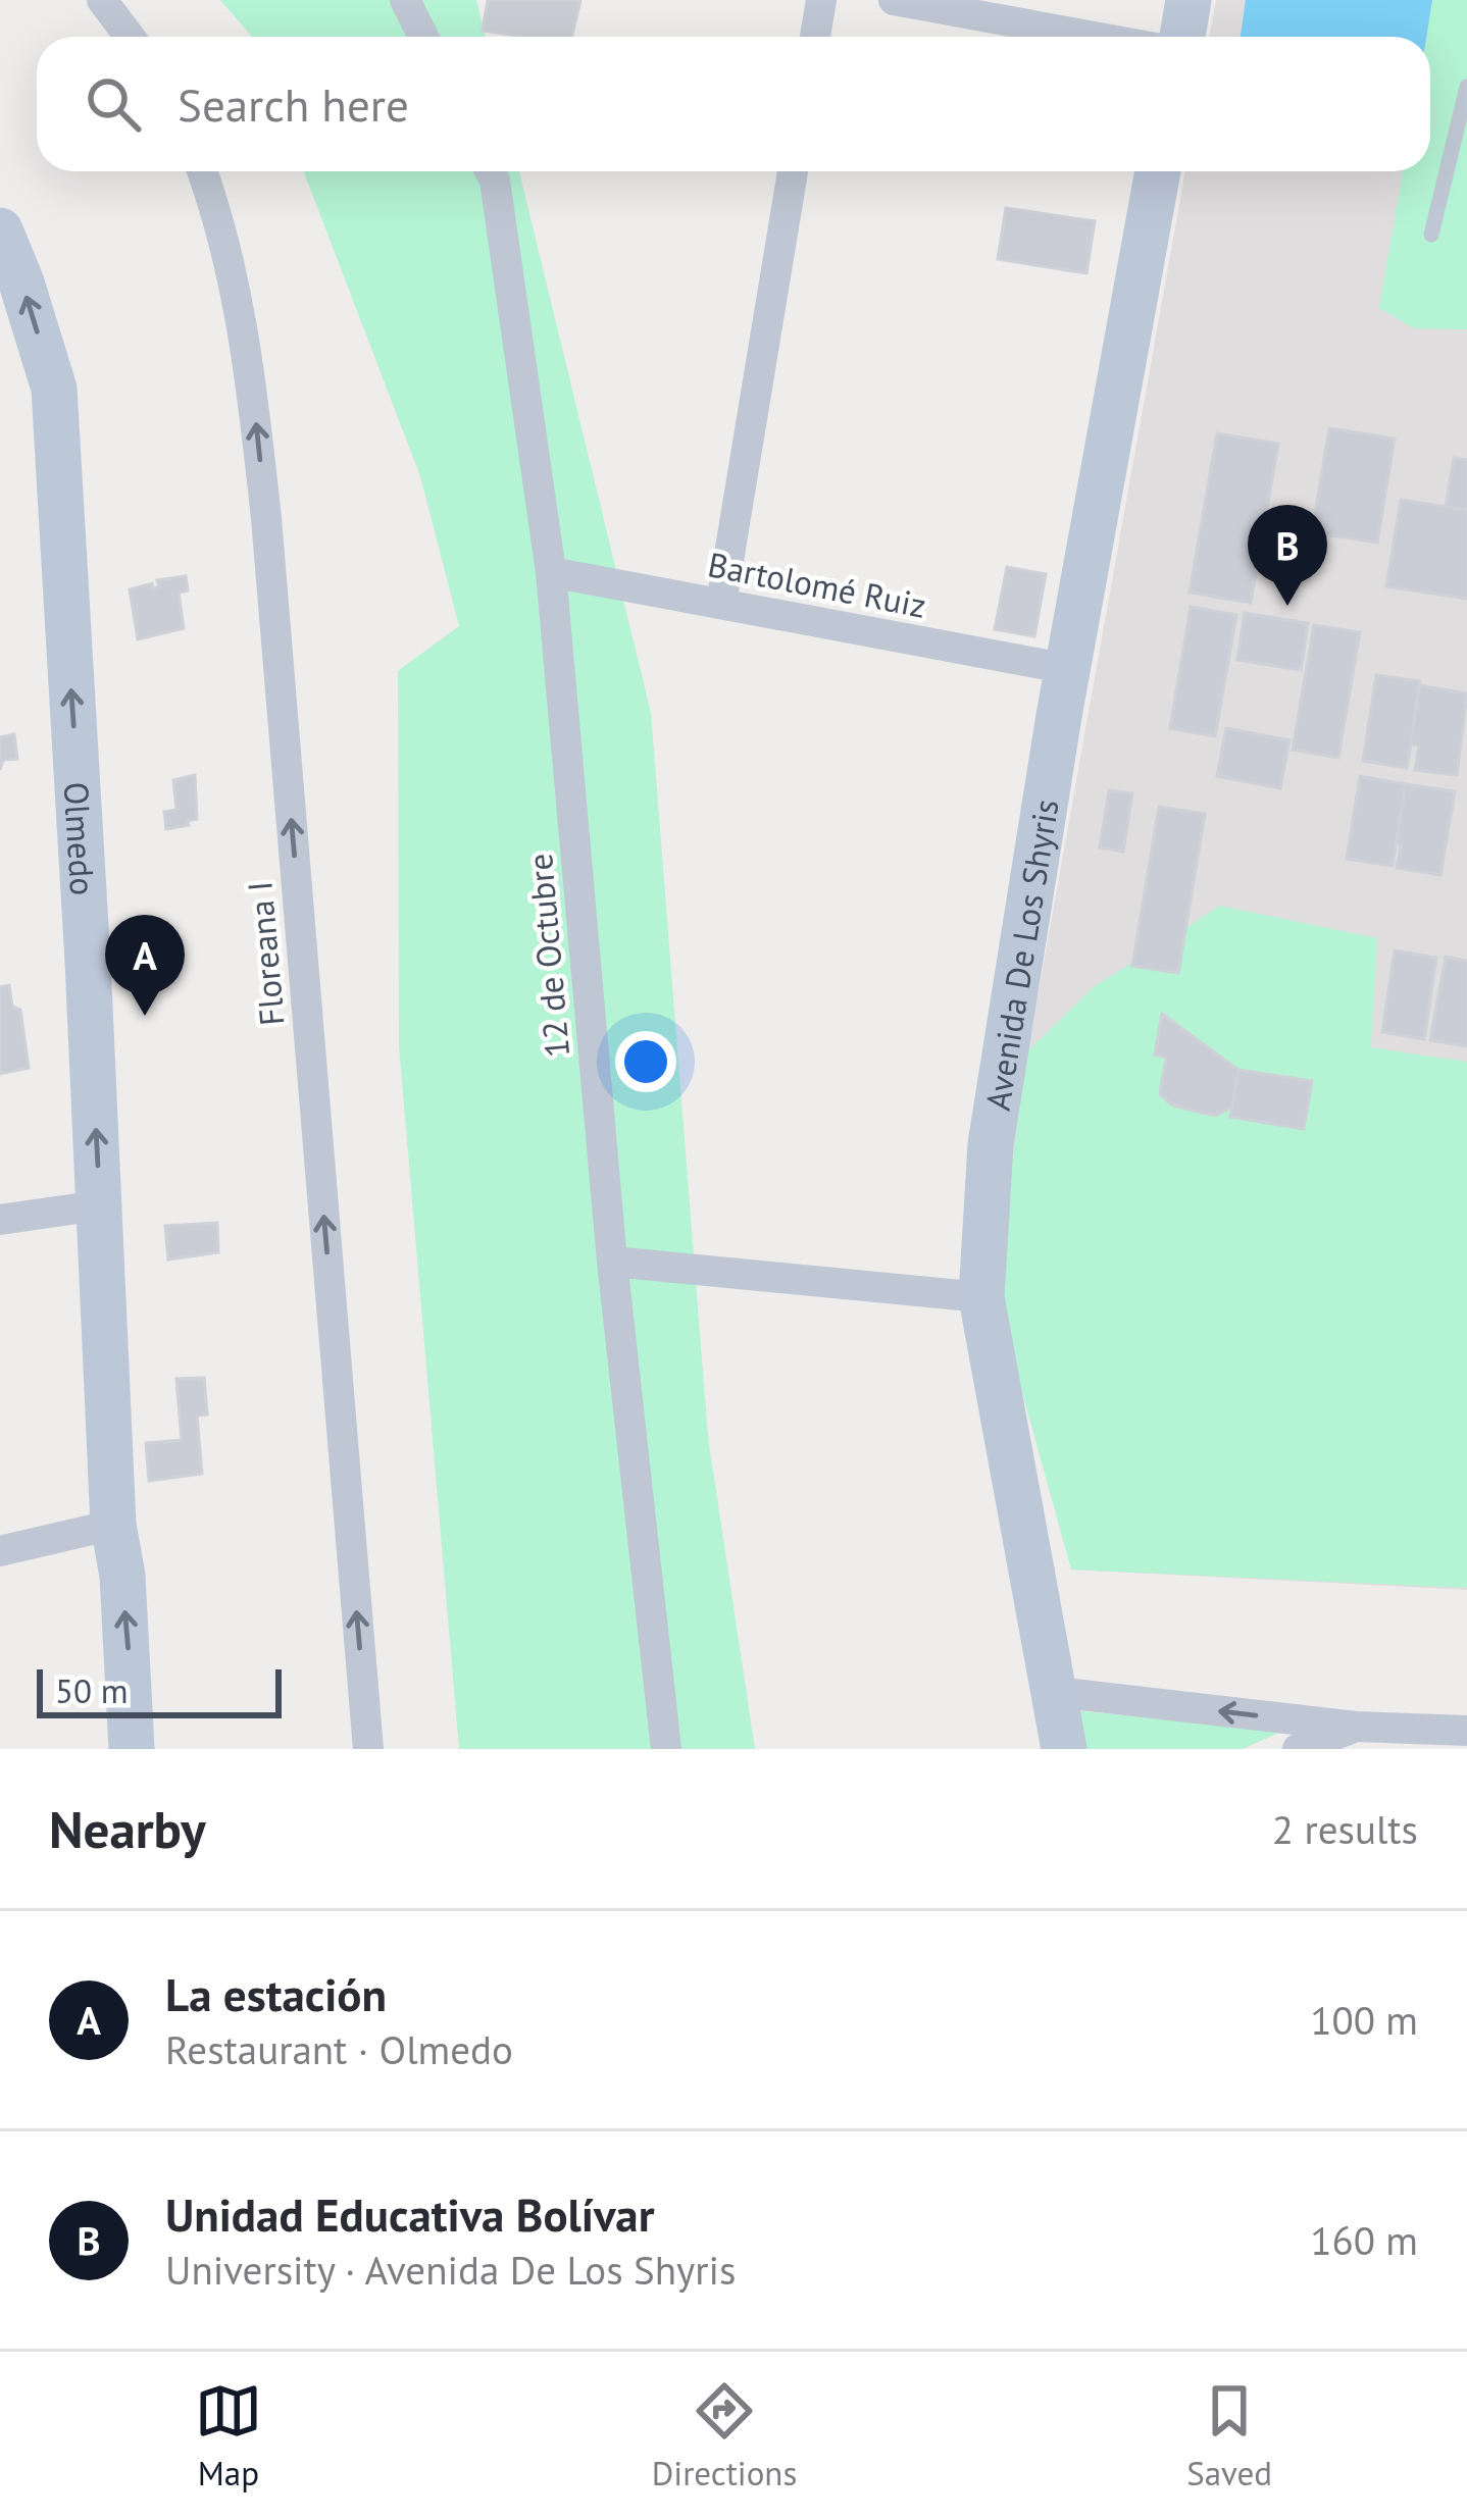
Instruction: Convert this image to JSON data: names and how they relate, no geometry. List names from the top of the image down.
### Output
{
  "streets": {
    "street": [
      "Bartolomé Ruiz",
      "Olmedo",
      "Floreana I",
      "Avenida De Los Shyris",
      "12 de Octubre"
    ]
  },
  "crossings": [
    ["Bartolomé Ruiz", "Avenida De Los Shyris"],
    ["Bartolomé Ruiz", "12 de Octubre"]
  ],
  "one_way": ["Olmedo", "Floreana I"],
  "scale_bar": "50 m",
  "page": {
    "search": "Search here",
    "pins": ["B", "A"],
    "scale": "50 m",
    "heading": ["Nearby", "2 results"],
    "list": [
      {
        "mark": "A",
        "name": "La estación",
        "note": "Restaurant · Olmedo",
        "value": "100 m"
      },
      {
        "mark": "B",
        "name": "Unidad Educativa Bolívar",
        "note": "University · Avenida De Los Shyris",
        "value": "160 m"
      }
    ],
    "nav": ["Map", "Directions", "Saved"]
  }
}
